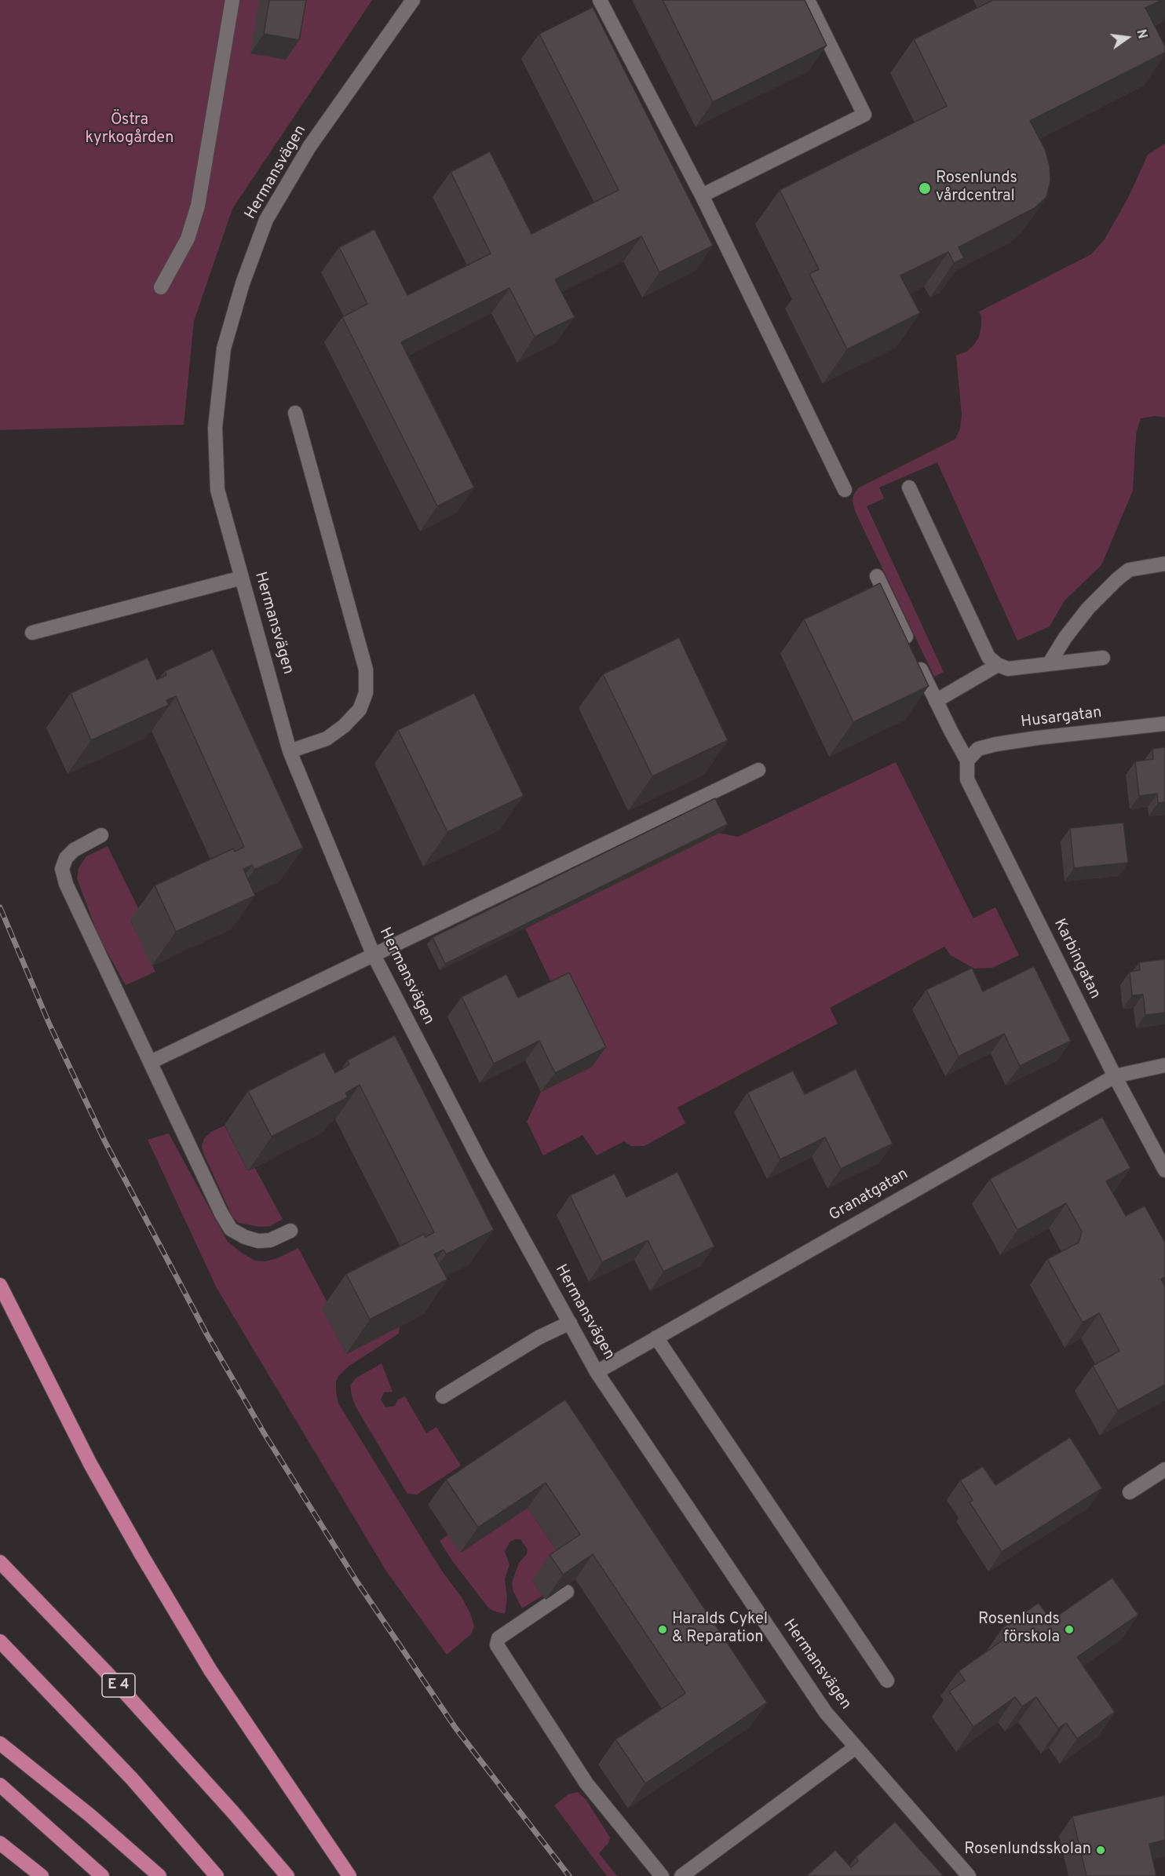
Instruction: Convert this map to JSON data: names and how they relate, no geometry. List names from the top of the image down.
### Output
{
  "streets": {
    "highway": ["E 4"],
    "street": [
      "Hermansvägen",
      "Husargatan",
      "Karbingatan",
      "Granatgatan"
    ]
  },
  "crossings": [
    ["Hermansvägen", "Granatgatan"],
    ["Husargatan", "Karbingatan"],
    ["Karbingatan", "Granatgatan"]
  ],
  "parks": ["Östra kyrkogården"],
  "places": [
    "Rosenlunds vårdcentral",
    "Haralds Cykel & Reparation",
    "Rosenlunds förskola",
    "Rosenlundsskolan"
  ],
  "north": "right"
}
